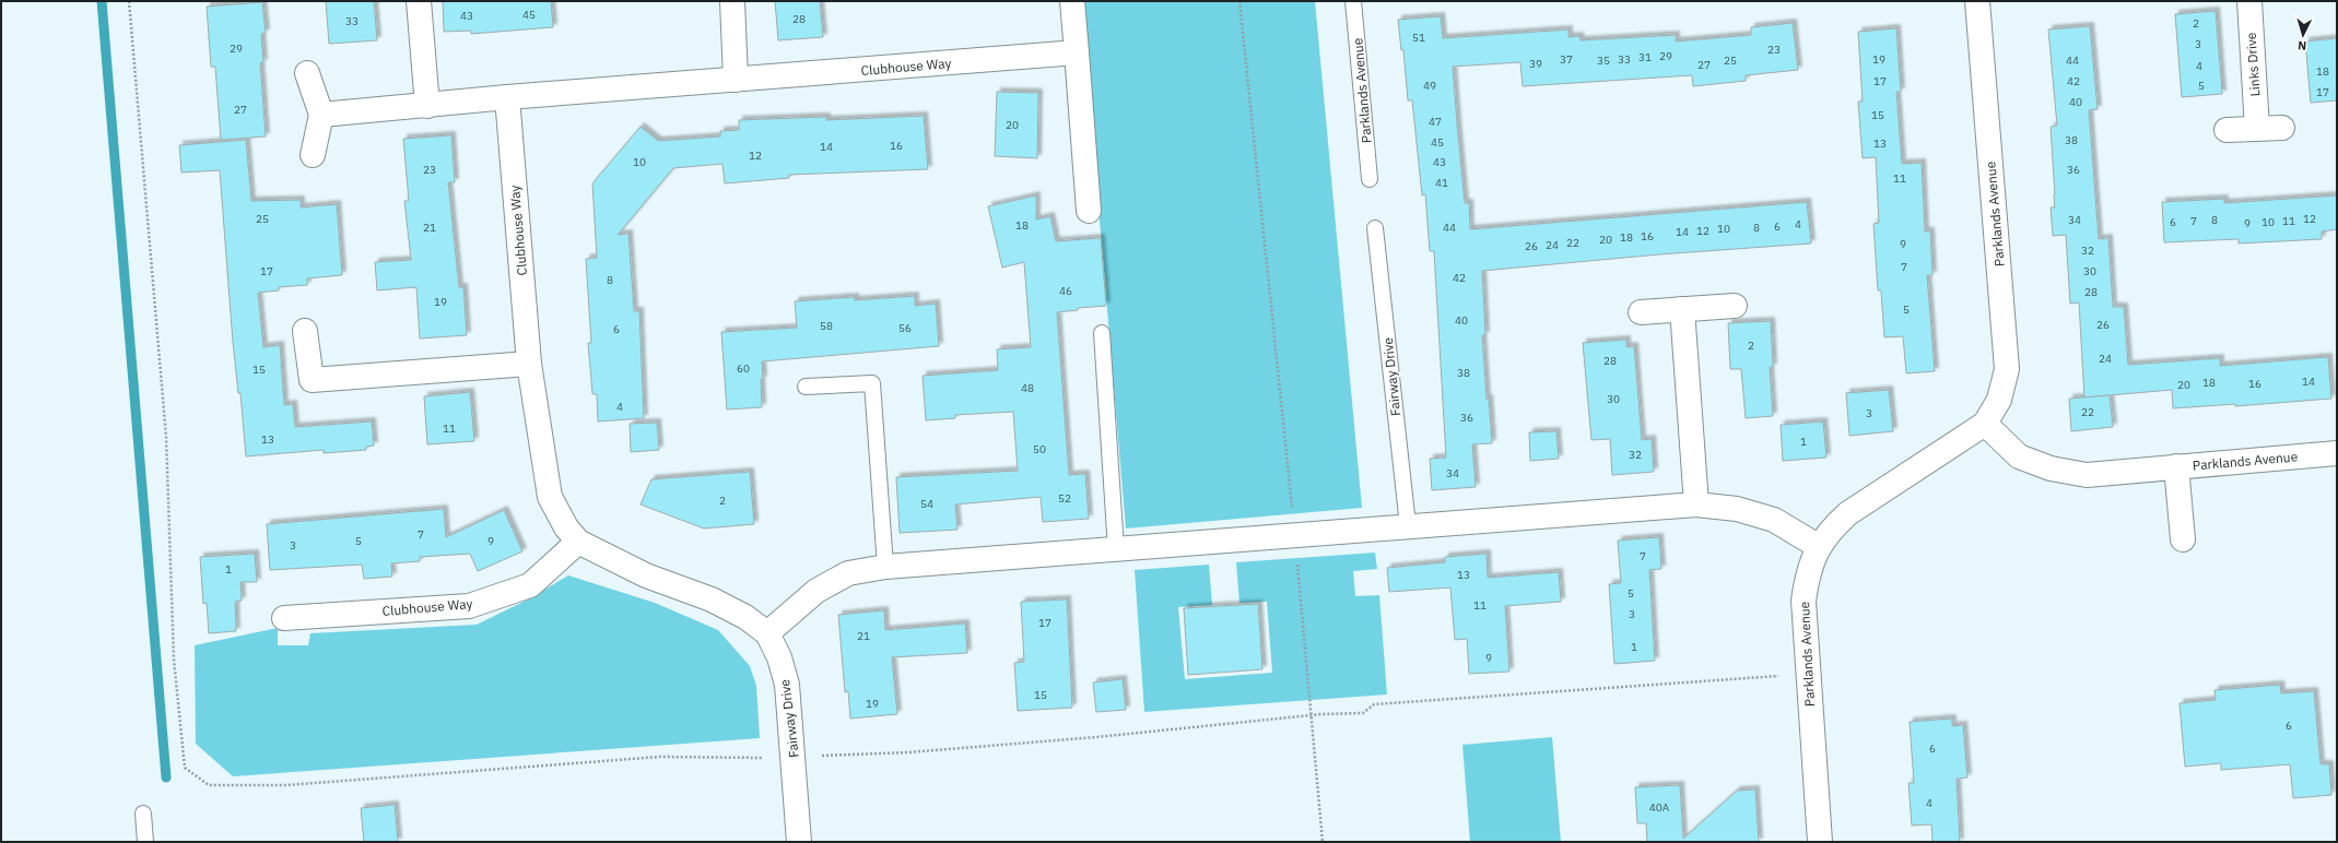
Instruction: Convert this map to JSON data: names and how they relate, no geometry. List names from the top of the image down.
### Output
{
  "streets": {
    "street": [
      "Links Drive",
      "Clubhouse Way",
      "Parklands Avenue",
      "Fairway Drive"
    ]
  },
  "crossings": [
    ["Clubhouse Way", "Fairway Drive"]
  ],
  "house_numbers": [
    "45",
    "43",
    "28",
    "33",
    "2",
    "51",
    "3",
    "29",
    "23",
    "29",
    "31",
    "37",
    "33",
    "19",
    "35",
    "25",
    "44",
    "39",
    "27",
    "4",
    "18",
    "17",
    "42",
    "49",
    "5",
    "17",
    "40",
    "27",
    "15",
    "47",
    "20",
    "38",
    "45",
    "13",
    "16",
    "14",
    "12",
    "10",
    "43",
    "23",
    "36",
    "11",
    "41",
    "25",
    "12",
    "34",
    "8",
    "7",
    "11",
    "6",
    "10",
    "9",
    "4",
    "18",
    "6",
    "21",
    "44",
    "8",
    "10",
    "12",
    "14",
    "16",
    "18",
    "20",
    "22",
    "9",
    "24",
    "26",
    "32",
    "7",
    "17",
    "30",
    "42",
    "8",
    "46",
    "28",
    "19",
    "5",
    "40",
    "26",
    "58",
    "56",
    "6",
    "2",
    "24",
    "28",
    "60",
    "15",
    "38",
    "14",
    "18",
    "16",
    "20",
    "48",
    "30",
    "4",
    "22",
    "3",
    "36",
    "11",
    "13",
    "1",
    "50",
    "32",
    "34",
    "52",
    "2",
    "54",
    "7",
    "5",
    "9",
    "3",
    "7",
    "1",
    "13",
    "5",
    "11",
    "3",
    "17",
    "21",
    "1",
    "9",
    "15",
    "19",
    "6",
    "6",
    "4",
    "40A"
  ],
  "north": "bottom"
}
